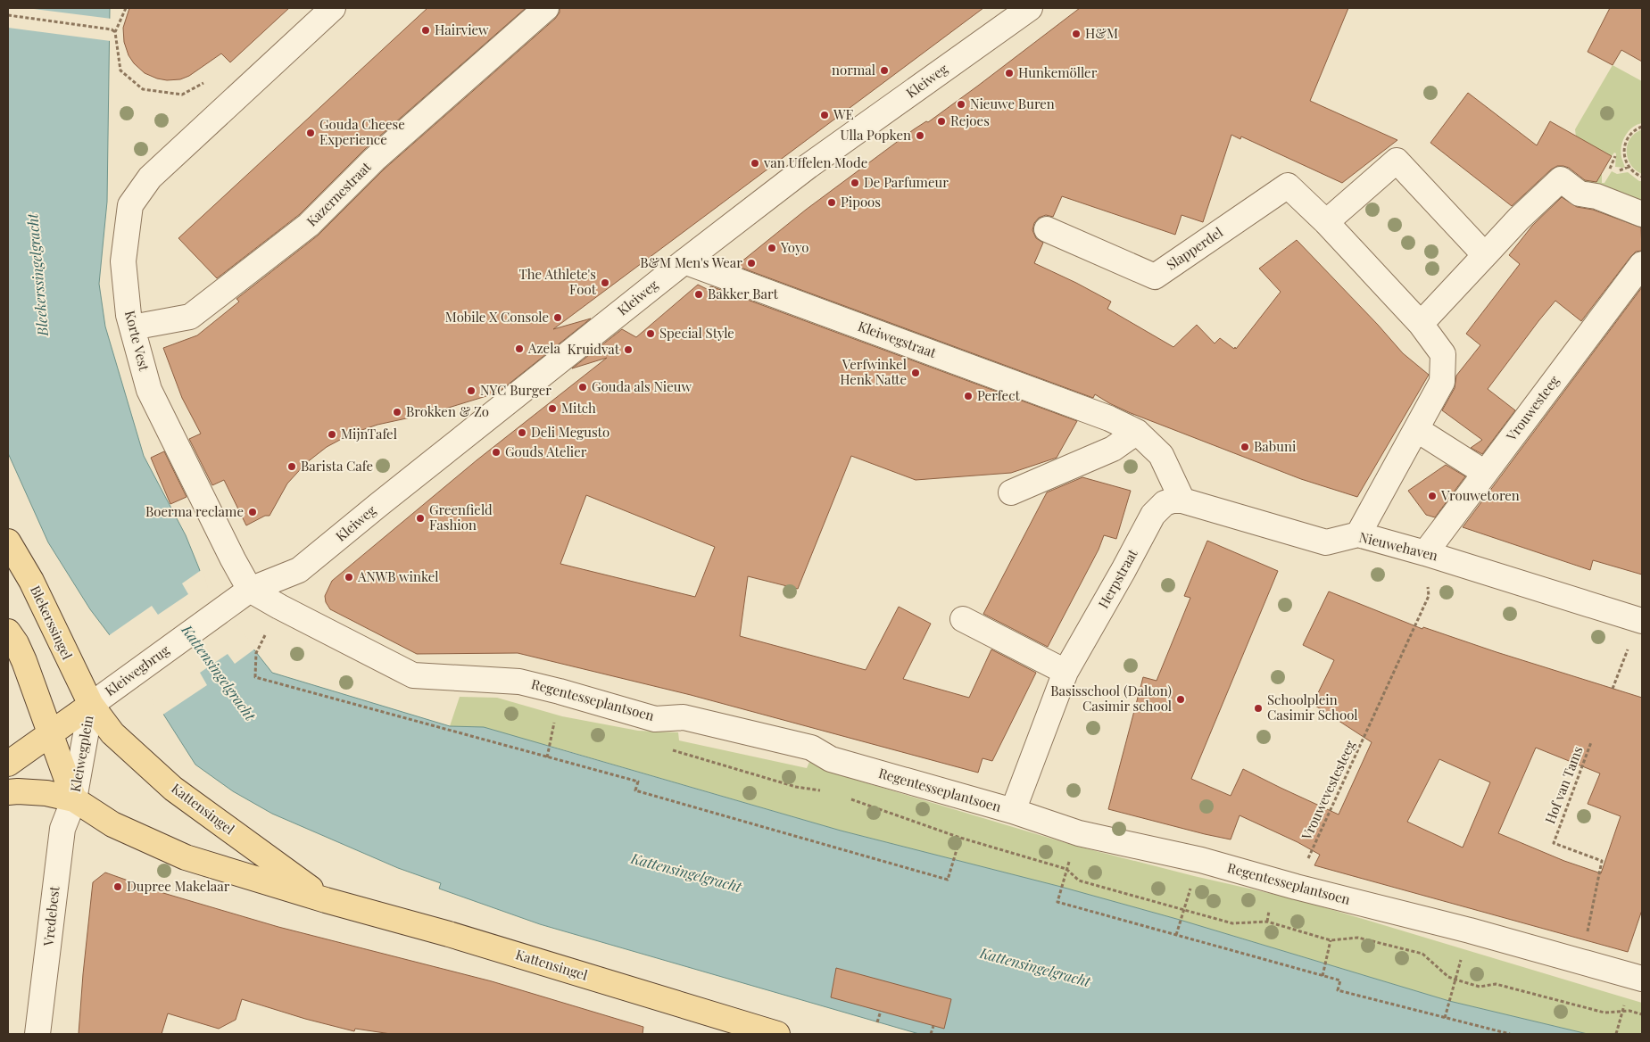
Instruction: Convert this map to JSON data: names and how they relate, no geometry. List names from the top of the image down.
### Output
{
  "streets": {
    "main road": ["Blekerssingel", "Kleiwegplein", "Kattensingel"],
    "street": [
      "Kleiweg",
      "Kazernestraat",
      "Slapperdel",
      "Kleiwegstraat",
      "Korte Vest",
      "Vrouwesteeg",
      "Nieuwehaven",
      "Herpstraat",
      "Kleiwegbrug",
      "Regentesseplantsoen",
      "Vredebest"
    ],
    "path": ["Hof van Tams", "Vrouwevestesteeg"]
  },
  "crossings": [
    ["Kleiweg", "Kleiwegstraat"],
    ["Kleiweg", "Korte Vest"],
    ["Kleiweg", "Kleiwegbrug"],
    ["Kleiweg", "Regentesseplantsoen"],
    ["Kazernestraat", "Korte Vest"],
    ["Slapperdel", "Nieuwehaven"],
    ["Korte Vest", "Kleiwegbrug"],
    ["Korte Vest", "Regentesseplantsoen"],
    ["Vrouwesteeg", "Nieuwehaven"],
    ["Vrouwesteeg", "Vrouwevestesteeg"],
    ["Nieuwehaven", "Herpstraat"],
    ["Nieuwehaven", "Vrouwevestesteeg"],
    ["Herpstraat", "Regentesseplantsoen"],
    ["Blekerssingel", "Kleiwegbrug"],
    ["Blekerssingel", "Kleiwegplein"],
    ["Blekerssingel", "Kattensingel"],
    ["Kleiwegbrug", "Regentesseplantsoen"],
    ["Kleiwegbrug", "Kleiwegplein"],
    ["Kleiwegbrug", "Kattensingel"],
    ["Regentesseplantsoen", "Hof van Tams"],
    ["Regentesseplantsoen", "Vrouwevestesteeg"],
    ["Kleiwegplein", "Kattensingel"],
    ["Kleiwegplein", "Vredebest"],
    ["Kattensingel", "Vredebest"]
  ],
  "water": ["Bleekerssingelgracht", "Kattensingelgracht"],
  "places": [
    "Hairview",
    "H&M",
    "normal",
    "Hunkemöller",
    "Nieuwe Buren",
    "WE",
    "Rejoes",
    "Gouda Cheese Experience",
    "Ulla Popken",
    "van Uffelen Mode",
    "De Parfumeur",
    "Pipoos",
    "Yoyo",
    "B&M Men's Wear",
    "The Athlete's Foot",
    "Bakker Bart",
    "Mobile X Console",
    "Special Style",
    "Azela",
    "Kruidvat",
    "Verfwinkel Henk Natte",
    "Gouda als Nieuw",
    "NYC Burger",
    "Perfect",
    "Mitch",
    "Brokken & Zo",
    "Deli Megusto",
    "MijnTafel",
    "Babuni",
    "Gouds Atelier",
    "Barista Cafe",
    "Vrouwetoren",
    "Boerma reclame",
    "Greenfield Fashion",
    "ANWB winkel",
    "Basisschool (Dalton) Casimir school",
    "Schoolplein Casimir School",
    "Dupree Makelaar"
  ]
}
